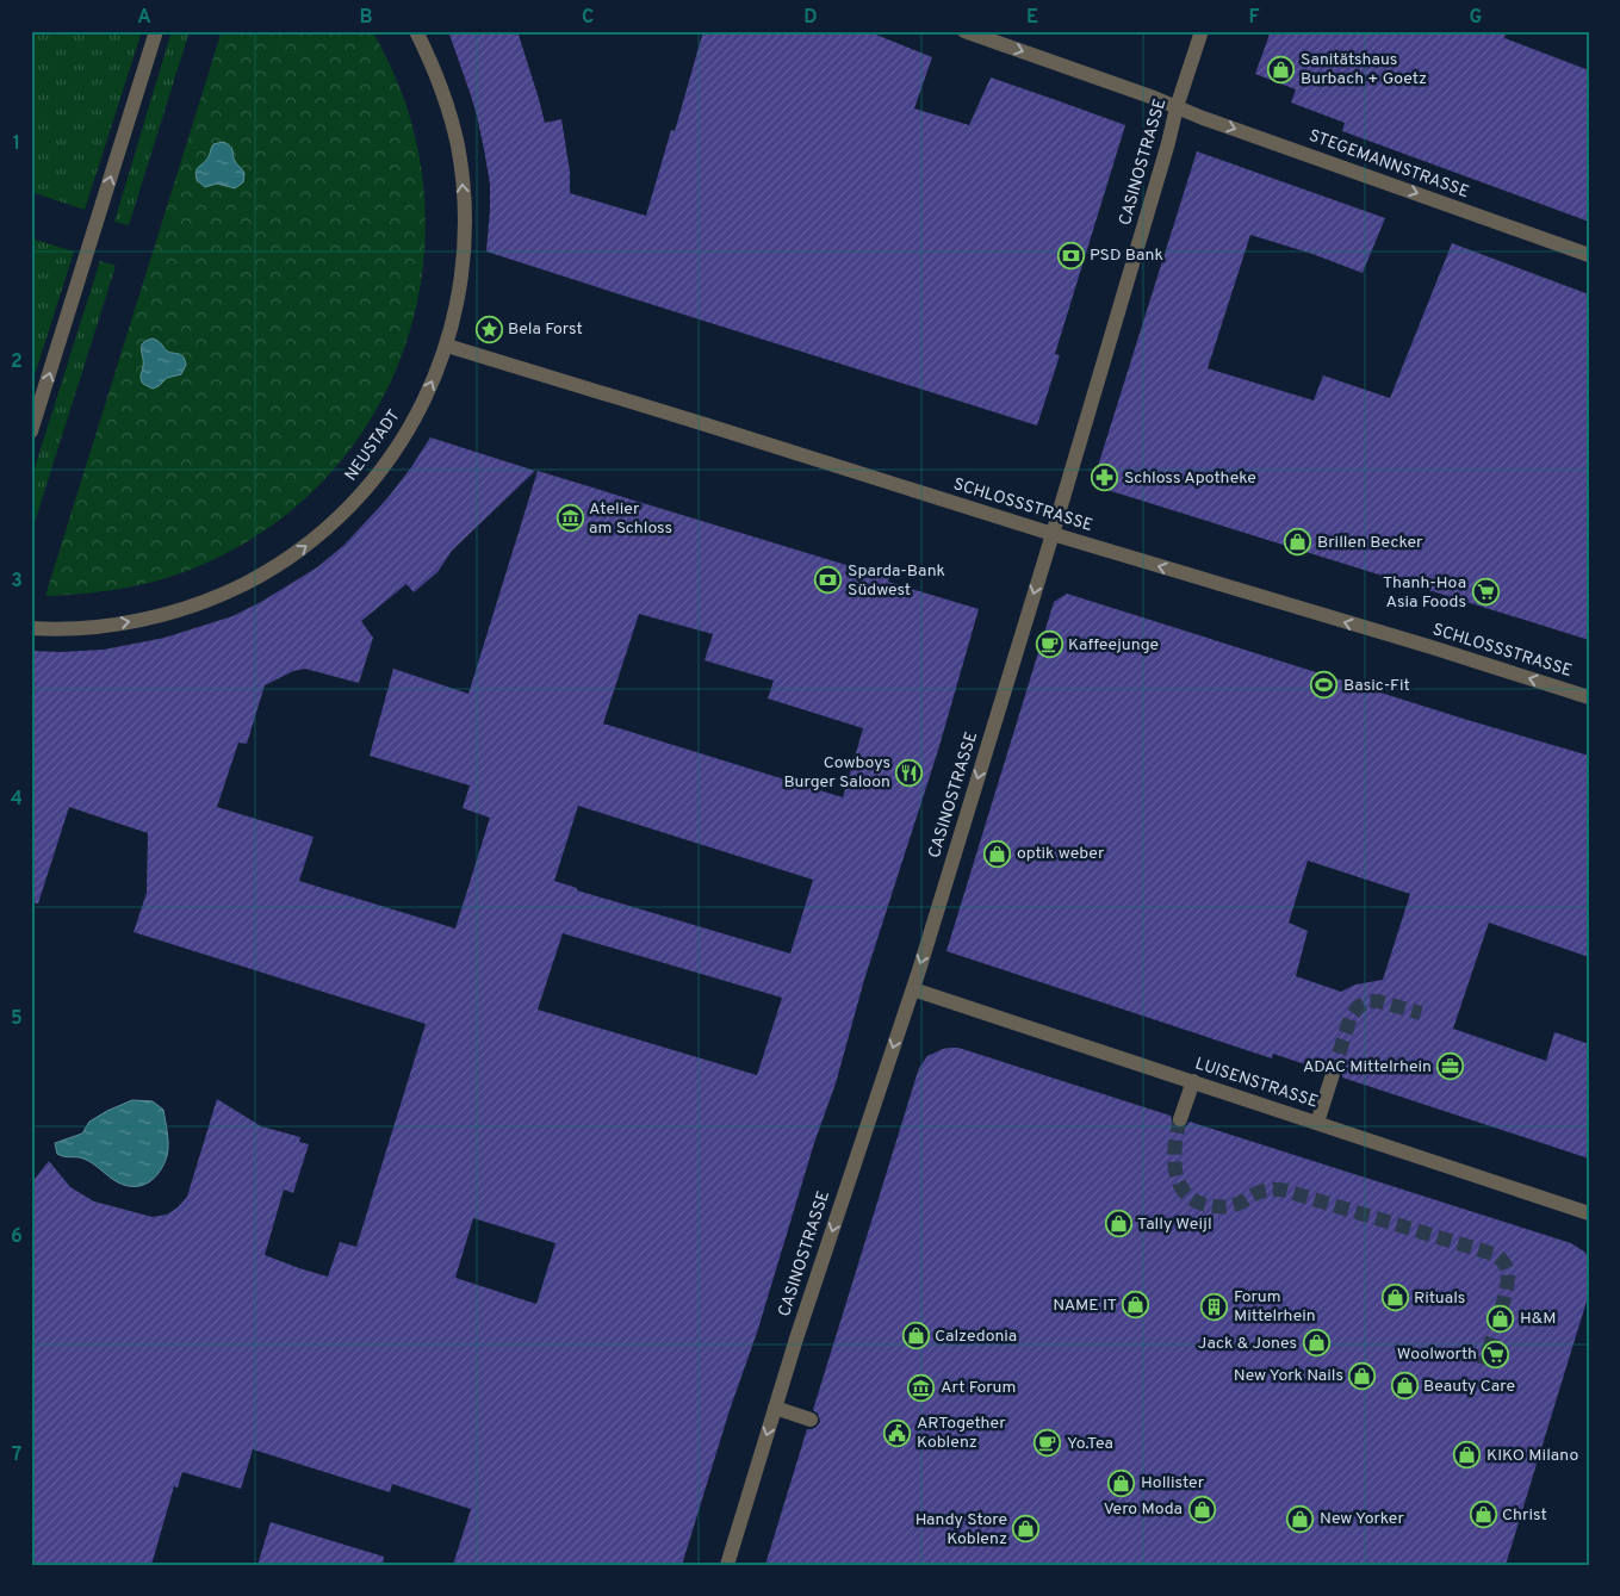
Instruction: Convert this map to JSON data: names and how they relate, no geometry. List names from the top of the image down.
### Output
{
  "streets": {
    "street": [
      "CASINOSTRASSE",
      "STEGEMANNSTRASSE",
      "NEUSTADT",
      "SCHLOSSSTRASSE",
      "LUISENSTRASSE"
    ]
  },
  "crossings": [
    ["CASINOSTRASSE", "STEGEMANNSTRASSE"],
    ["CASINOSTRASSE", "SCHLOSSSTRASSE"],
    ["CASINOSTRASSE", "LUISENSTRASSE"],
    ["NEUSTADT", "SCHLOSSSTRASSE"]
  ],
  "one_way": [
    "CASINOSTRASSE",
    "STEGEMANNSTRASSE",
    "NEUSTADT",
    "SCHLOSSSTRASSE"
  ],
  "places": {
    "shop": [
      "Sanitätshaus Burbach + Goetz",
      "Brillen Becker",
      "optik weber",
      "Tally Weijl",
      "Rituals",
      "NAME IT",
      "H&M",
      "Calzedonia",
      "Jack & Jones",
      "New York Nails",
      "Beauty Care",
      "KIKO Milano",
      "Hollister",
      "Vero Moda",
      "Christ",
      "New Yorker",
      "Handy Store Koblenz"
    ],
    "bank": ["PSD Bank", "Sparda-Bank Südwest"],
    "place": ["Bela Forst"],
    "pharmacy": ["Schloss Apotheke"],
    "museum": ["Atelier am Schloss", "Art Forum"],
    "supermarket": ["Thanh-Hoa Asia Foods", "Woolworth"],
    "cafe": ["Kaffeejunge", "Yo.Tea"],
    "sports": ["Basic-Fit"],
    "restaurant": ["Cowboys Burger Saloon"],
    "office": ["ADAC Mittelrhein"],
    "building": ["Forum Mittelrhein"],
    "public building": ["ARTogether Koblenz"]
  },
  "grid": {
    "columns": [
      "A",
      "B",
      "C",
      "D",
      "E",
      "F",
      "G"
    ],
    "rows": [
      "1",
      "2",
      "3",
      "4",
      "5",
      "6",
      "7"
    ]
  }
}
